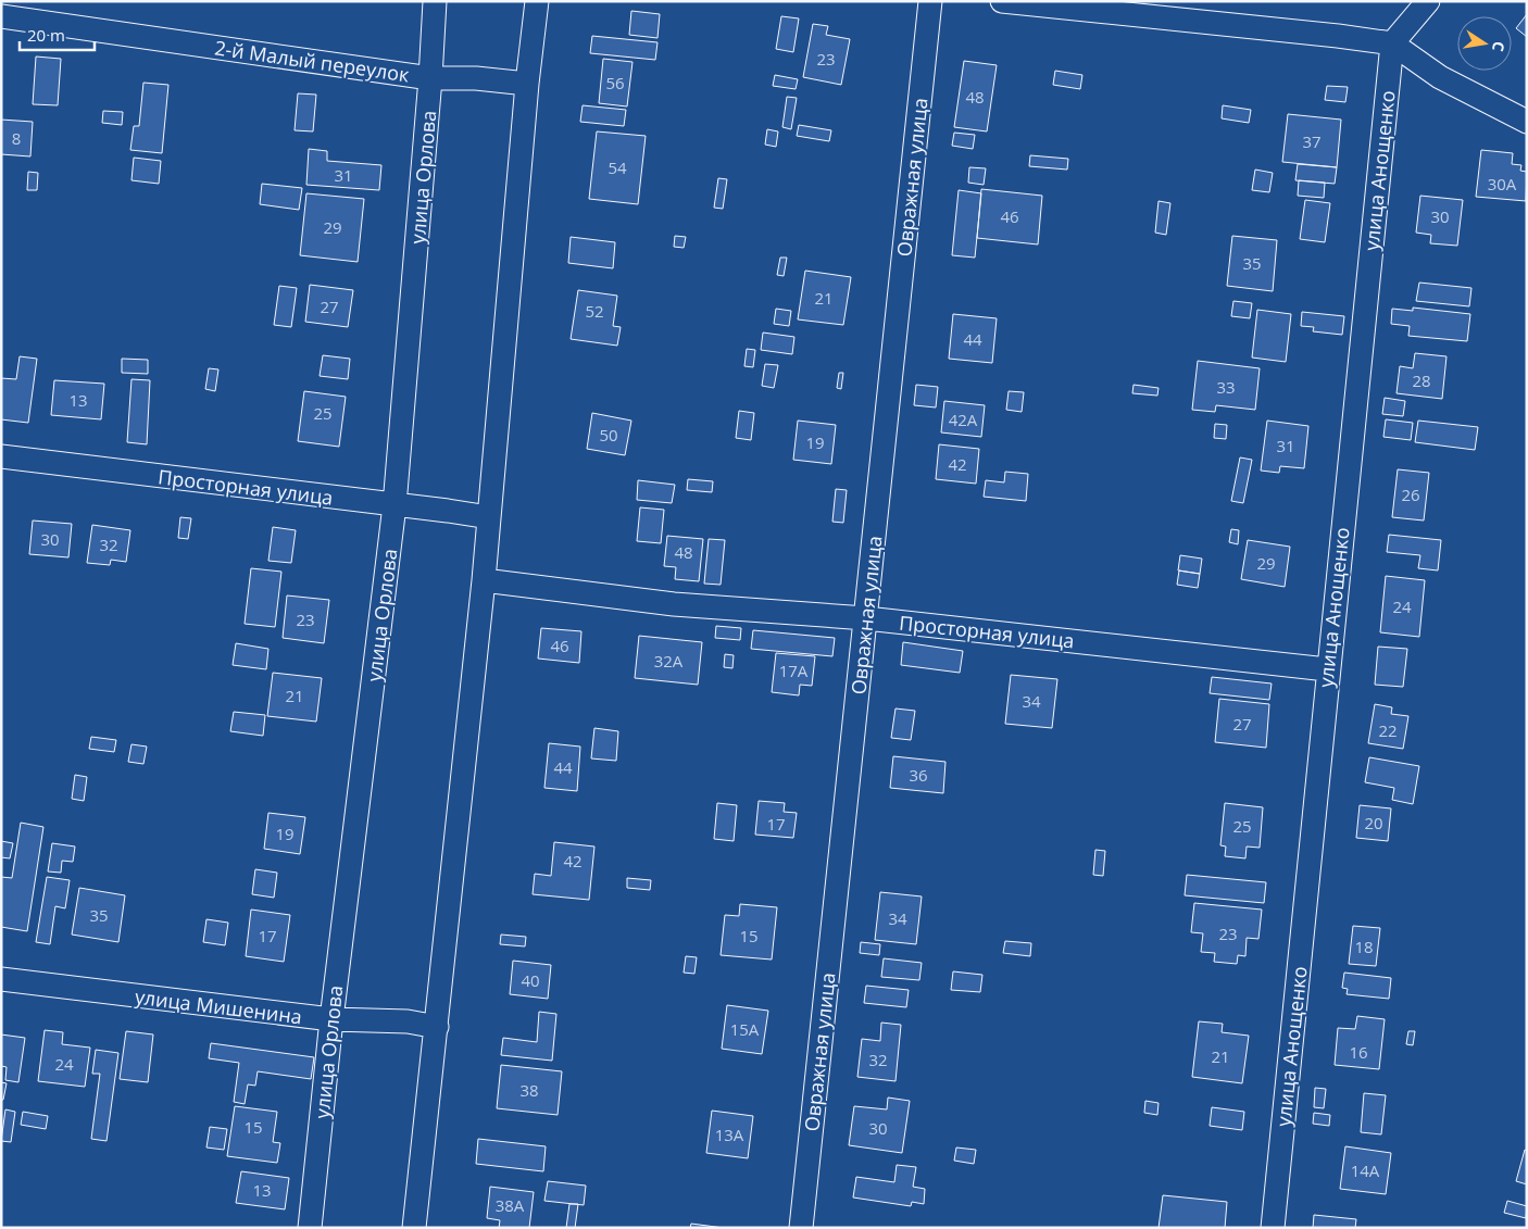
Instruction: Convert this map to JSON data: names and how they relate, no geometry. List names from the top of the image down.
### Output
{
  "streets": {
    "street": [
      "2-й Малый переулок",
      "улица Анощенко",
      "улица Орлова",
      "Овражная улица",
      "Просторная улица",
      "улица Мишенина"
    ]
  },
  "crossings": [
    ["2-й Малый переулок", "улица Орлова"],
    ["улица Анощенко", "Просторная улица"],
    ["улица Орлова", "Просторная улица"],
    ["улица Орлова", "улица Мишенина"],
    ["Овражная улица", "Просторная улица"]
  ],
  "house_numbers": [
    "23",
    "56",
    "48",
    "8",
    "37",
    "54",
    "31",
    "30А",
    "46",
    "30",
    "29",
    "35",
    "21",
    "27",
    "52",
    "44",
    "28",
    "33",
    "13",
    "25",
    "42А",
    "50",
    "19",
    "31",
    "42",
    "26",
    "30",
    "32",
    "48",
    "29",
    "24",
    "23",
    "46",
    "32А",
    "17А",
    "21",
    "34",
    "27",
    "22",
    "44",
    "36",
    "20",
    "17",
    "25",
    "19",
    "42",
    "35",
    "34",
    "23",
    "17",
    "15",
    "18",
    "40",
    "15А",
    "16",
    "21",
    "32",
    "24",
    "38",
    "15",
    "30",
    "13А",
    "14А",
    "13",
    "38А"
  ],
  "scale_bar": "20 m",
  "north": "right"
}
